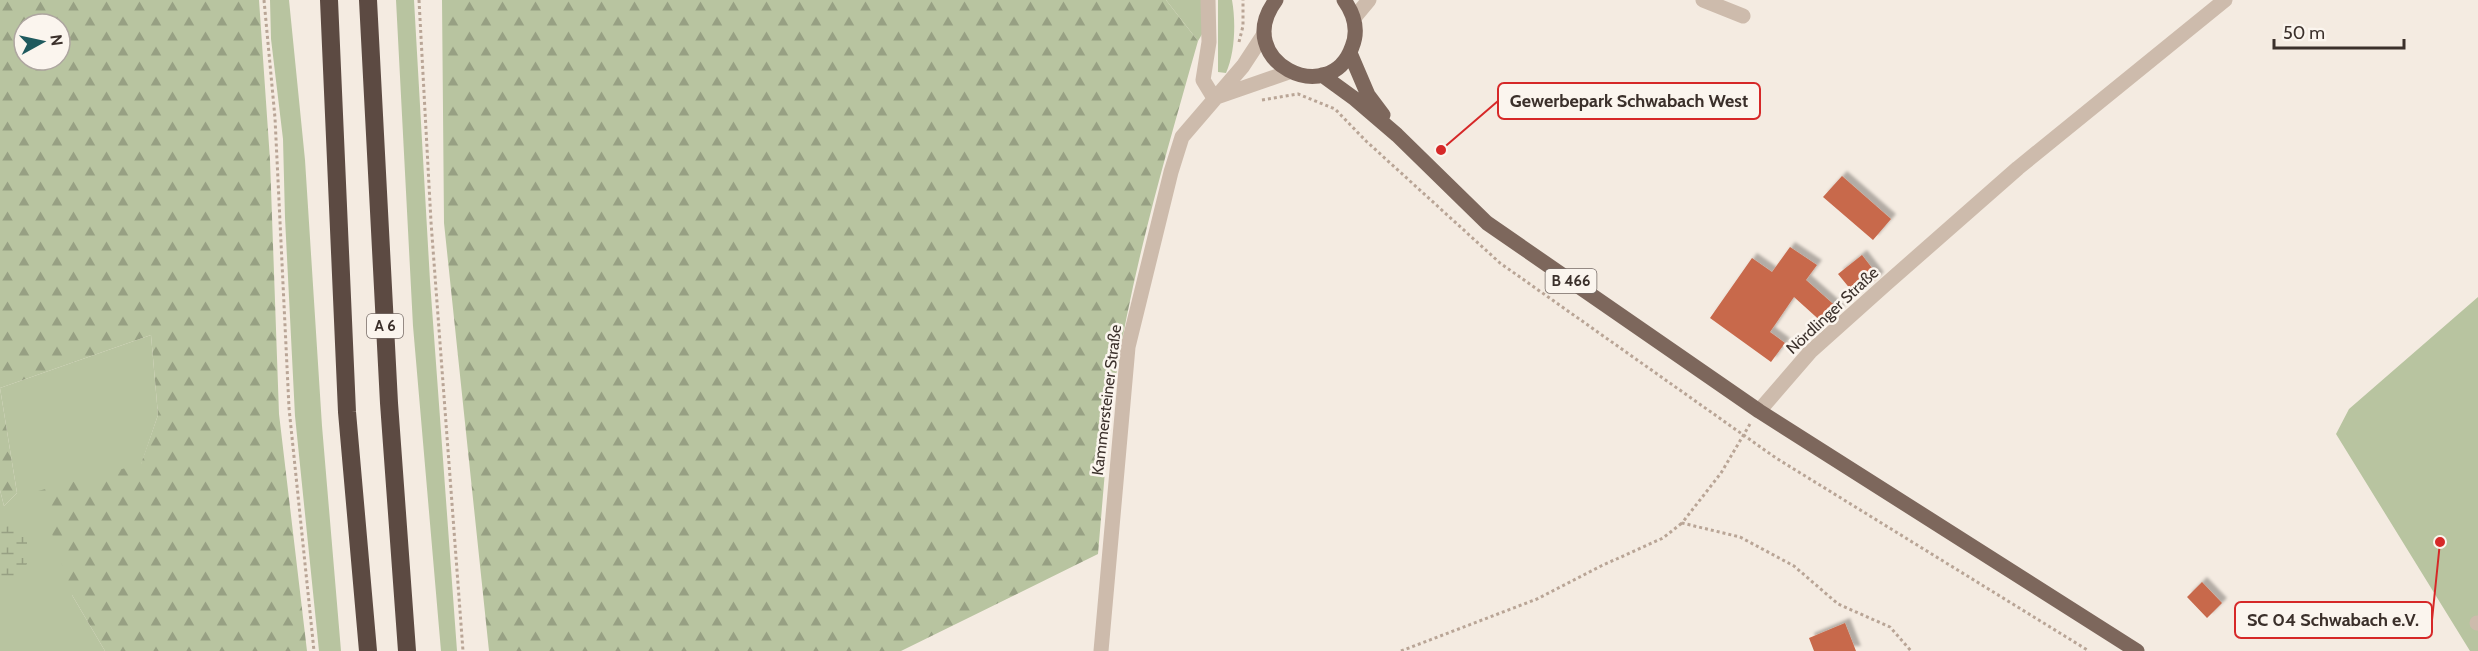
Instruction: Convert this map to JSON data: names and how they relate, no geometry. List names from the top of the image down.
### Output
{
  "streets": {
    "highway": ["A 6"],
    "main road": ["B 466"],
    "street": ["Nördlinger Straße", "Kammersteiner Straße"]
  },
  "crossings": [
    ["B 466", "Nördlinger Straße"]
  ],
  "places": ["Gewerbepark Schwabach West", "SC 04 Schwabach e.V."],
  "scale_bar": "50 m",
  "north": "right"
}
